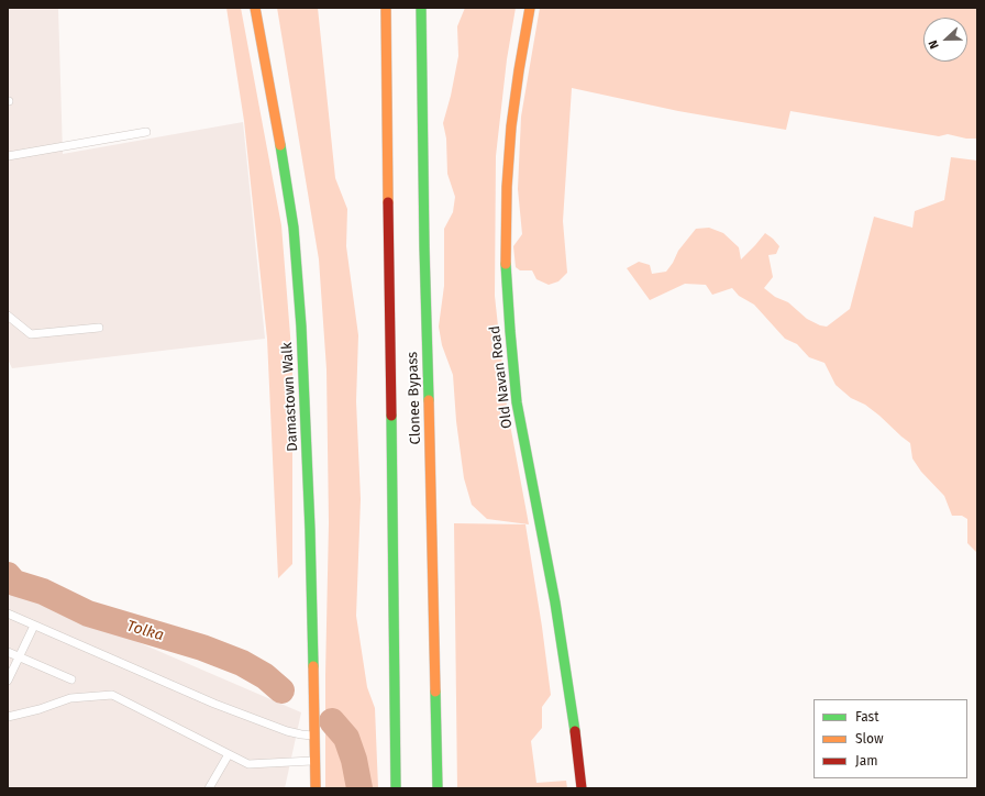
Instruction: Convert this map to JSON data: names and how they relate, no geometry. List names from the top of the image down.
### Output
{
  "streets": {
    "main road": ["Old Navan Road", "Damastown Walk", "Clonee Bypass"]
  },
  "water": ["Tolka"],
  "legend": ["Fast", "Slow", "Jam"],
  "north": "left"
}
